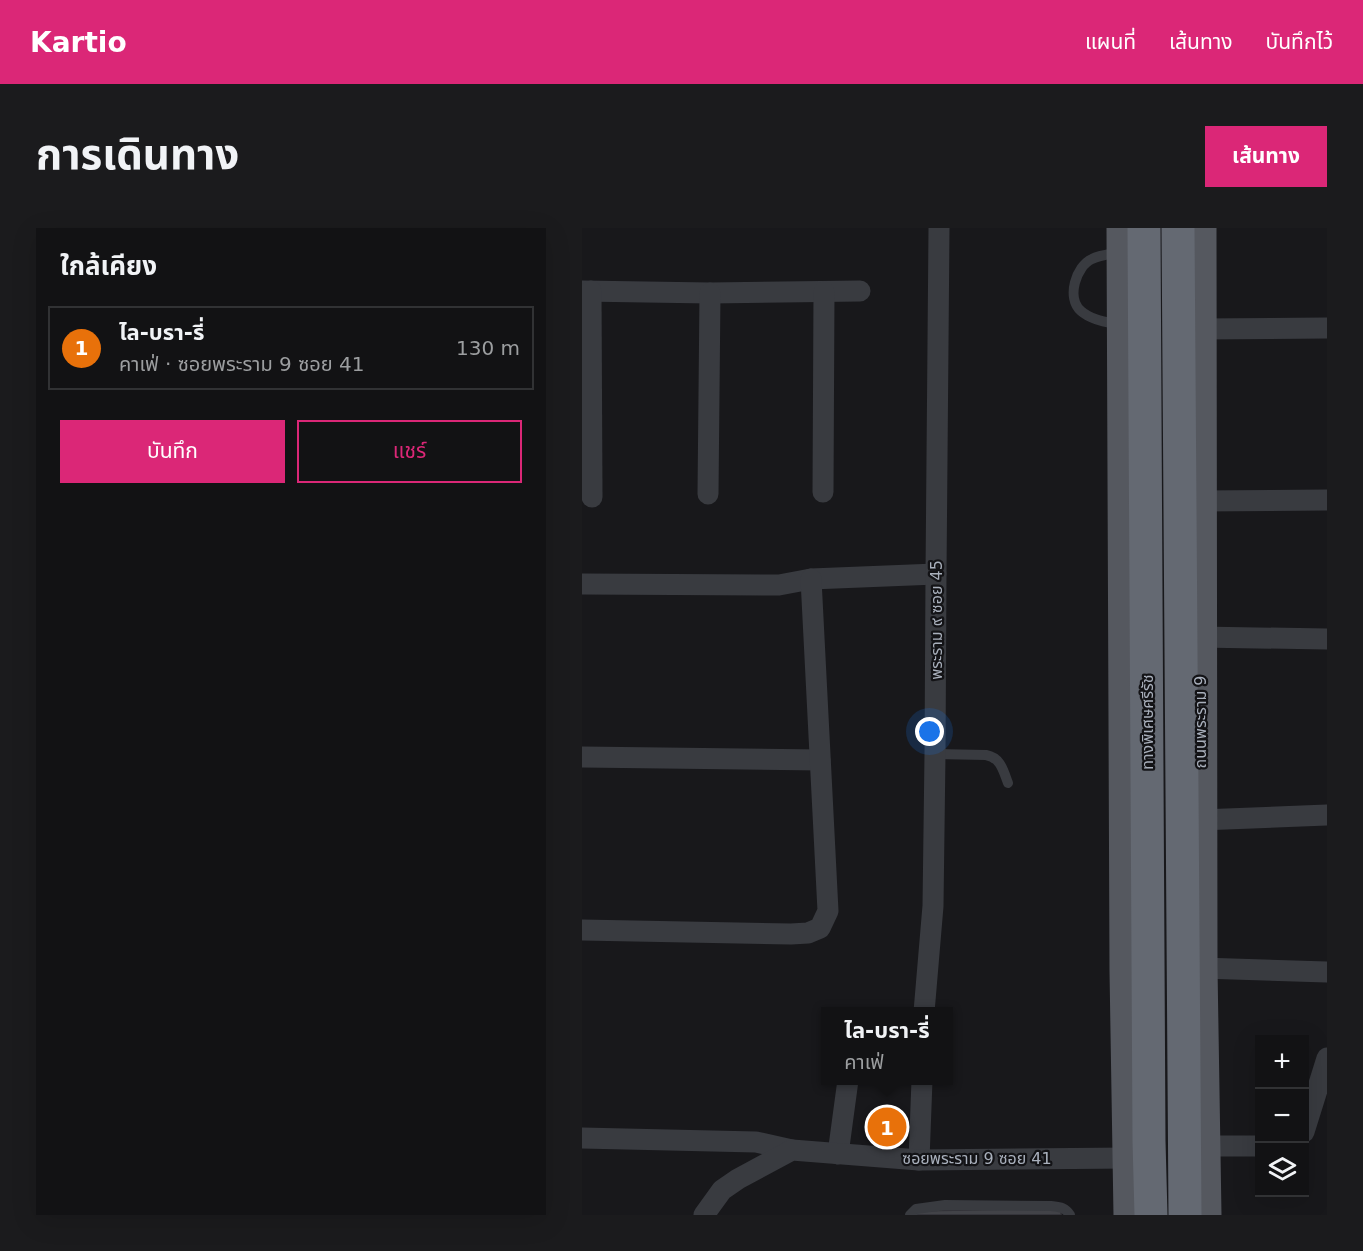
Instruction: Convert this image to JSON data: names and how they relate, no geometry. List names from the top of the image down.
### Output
{
  "streets": {
    "highway": ["ทางพิเศษศรีรัช"],
    "main road": ["ถนนพระราม 9"],
    "street": ["พระราม ๙ ซอย 45", "ซอยพระราม 9 ซอย 41"]
  },
  "page": {
    "header": "Kartio",
    "nav": ["แผนที่", "เส้นทาง", "บันทึกไว้"],
    "title": "การเดินทาง",
    "buttons": [
      "เส้นทาง",
      ["บันทึก", "แชร์"]
    ],
    "heading": "ใกล้เคียง",
    "list": [
      {
        "mark": "1",
        "name": "ไล-บรา-รี่",
        "note": "คาเฟ่ · ซอยพระราม 9 ซอย 41",
        "value": "130 m"
      }
    ],
    "popup": ["ไล-บรา-รี่", "คาเฟ่"],
    "map_buttons": ["+", "−"],
    "pins": "1"
  }
}
